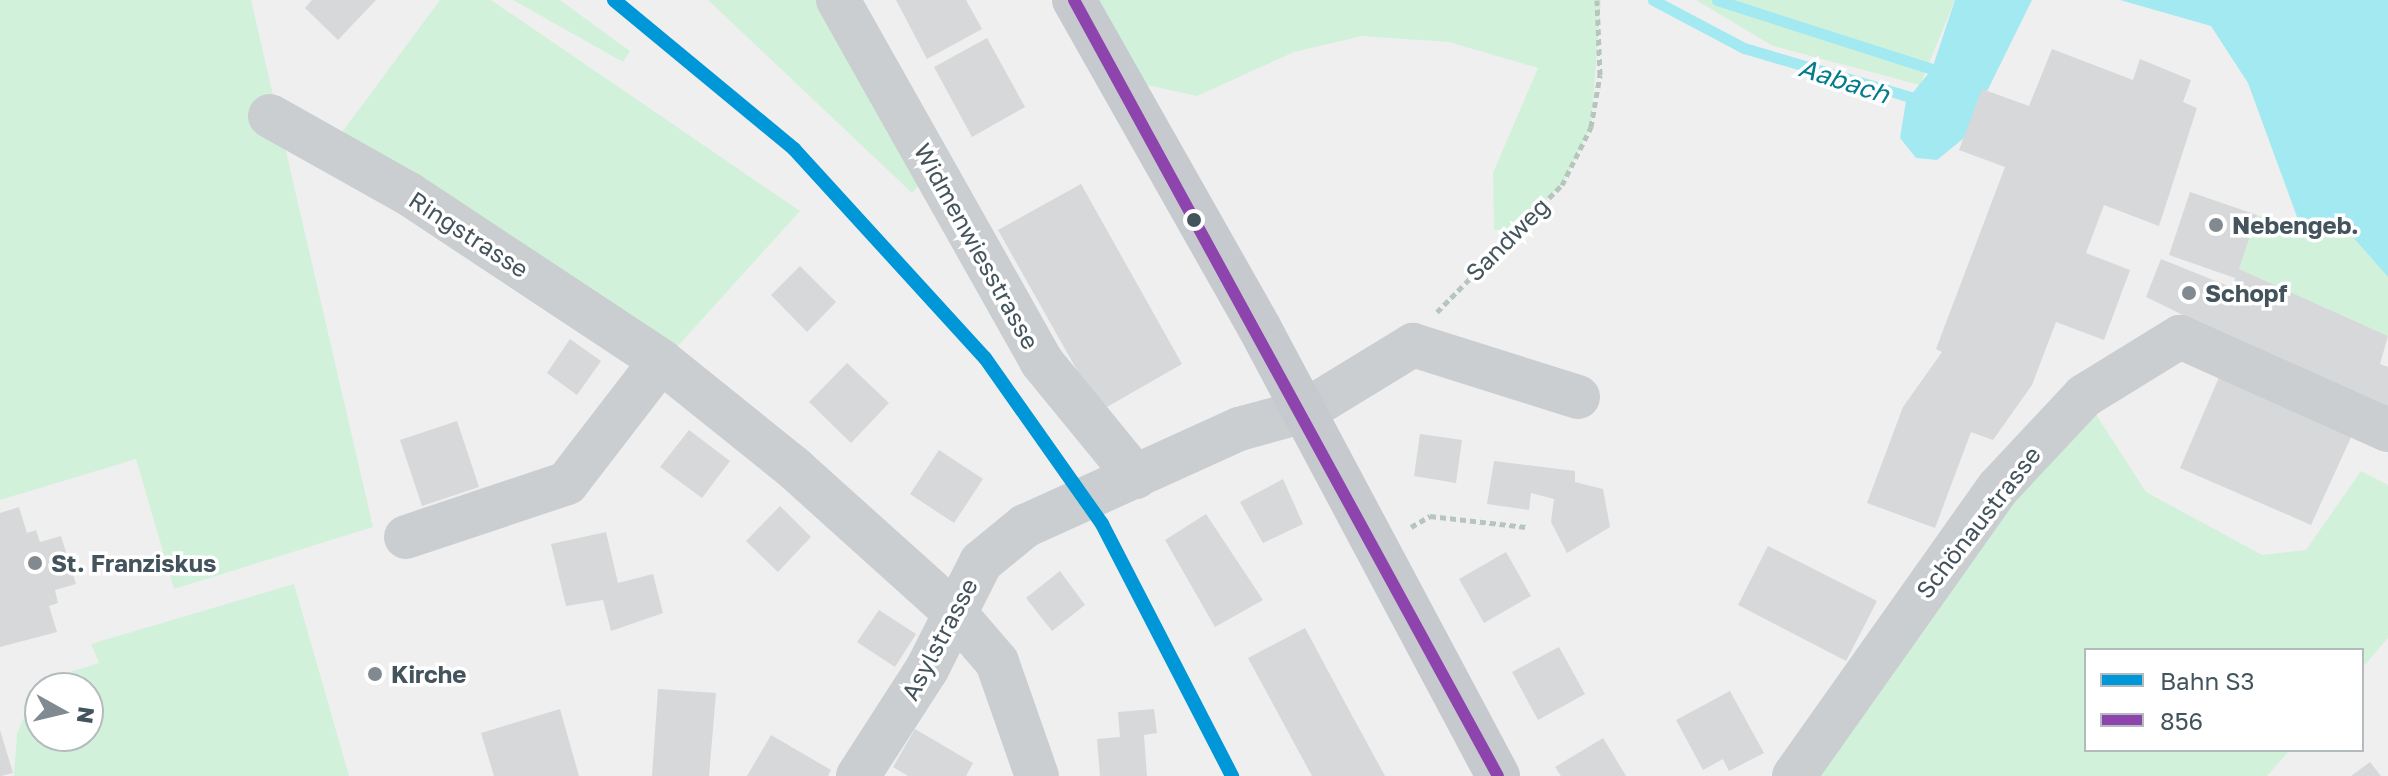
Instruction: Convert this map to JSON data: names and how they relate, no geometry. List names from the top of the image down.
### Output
{
  "streets": {
    "street": [
      "Ringstrasse",
      "Widmenwiesstrasse",
      "Schönaustrasse",
      "Asylstrasse"
    ],
    "path": ["Sandweg"]
  },
  "crossings": [
    ["Ringstrasse", "Asylstrasse"],
    ["Widmenwiesstrasse", "Asylstrasse"]
  ],
  "water": ["Aabach"],
  "places": [
    "Nebengeb.",
    "Schopf",
    "St. Franziskus",
    "Kirche"
  ],
  "lines": ["rail line S3", "transit line 856"],
  "legend": ["Bahn S3", "856"],
  "north": "right"
}
